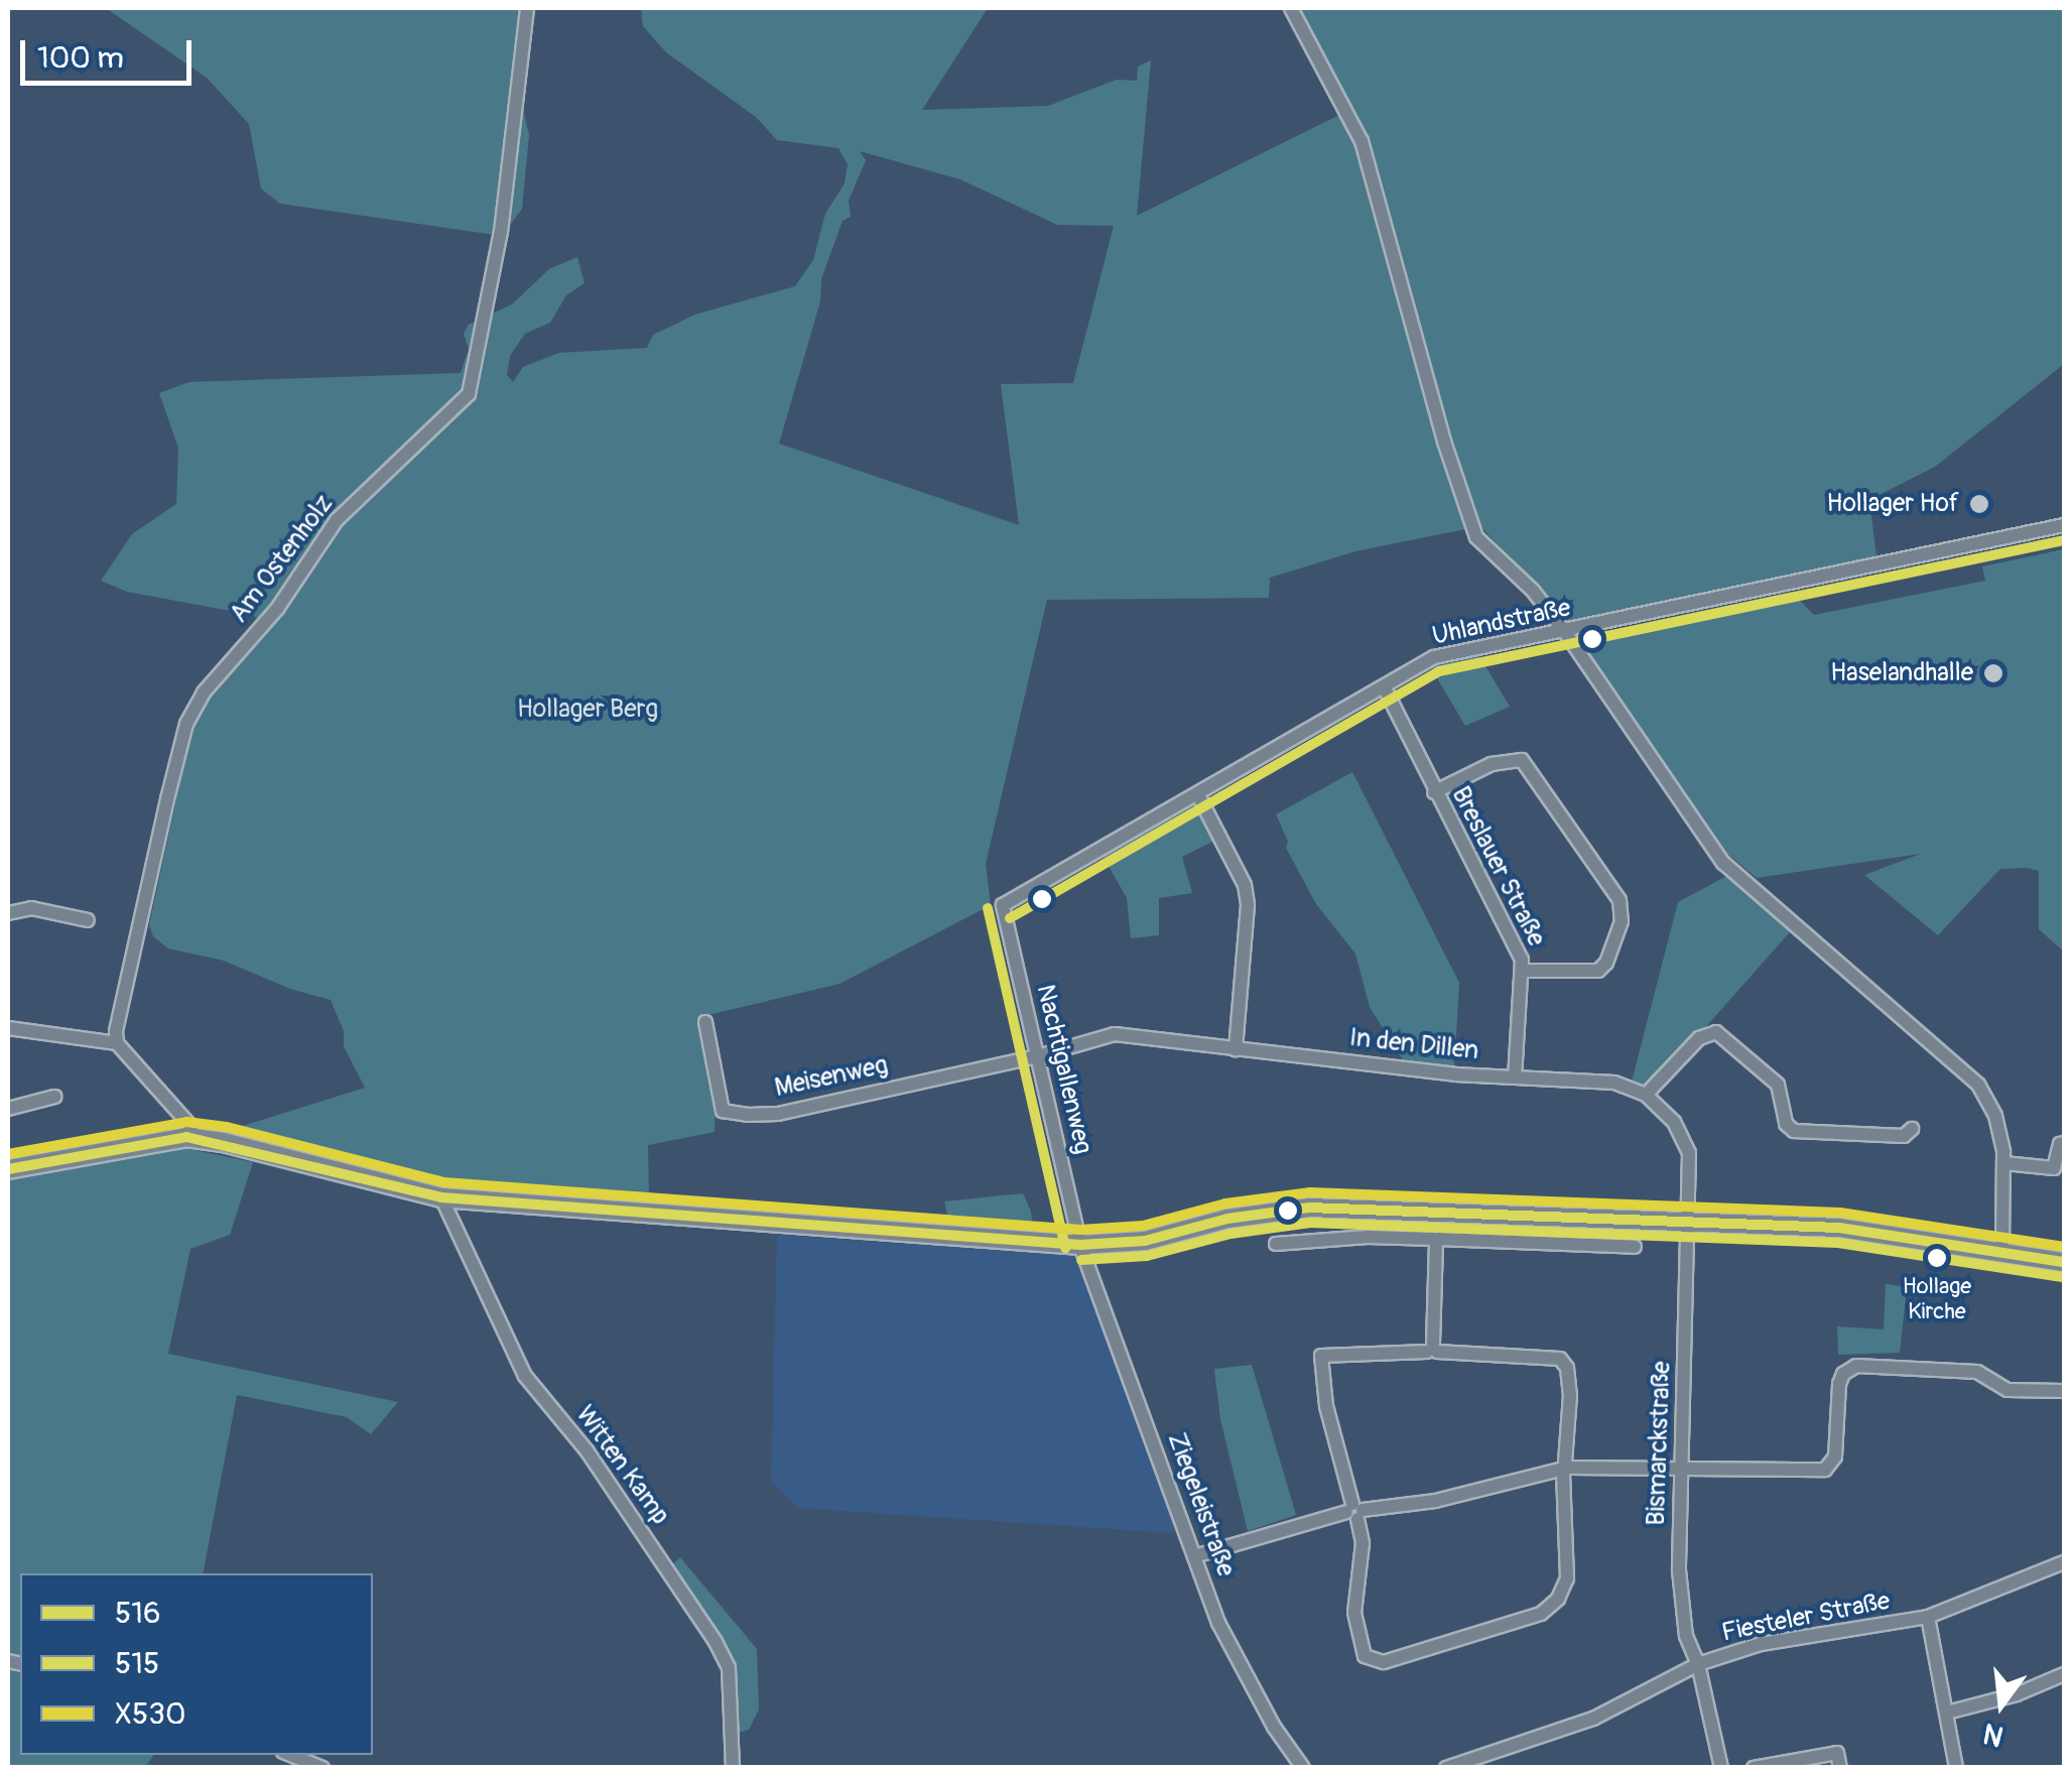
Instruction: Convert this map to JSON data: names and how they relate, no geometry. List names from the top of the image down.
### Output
{
  "streets": {
    "street": [
      "Am Ostenholz",
      "Uhlandstraße",
      "Breslauer Straße",
      "In den Dillen",
      "Nachtigallenweg",
      "Meisenweg",
      "Bismarckstraße",
      "Witten Kamp",
      "Ziegeleistraße",
      "Fiesteler Straße"
    ]
  },
  "crossings": [
    ["Uhlandstraße", "Breslauer Straße"],
    ["Uhlandstraße", "Nachtigallenweg"],
    ["Breslauer Straße", "In den Dillen"],
    ["In den Dillen", "Nachtigallenweg"],
    ["In den Dillen", "Meisenweg"],
    ["Nachtigallenweg", "Meisenweg"],
    ["Nachtigallenweg", "Ziegeleistraße"],
    ["Bismarckstraße", "Fiesteler Straße"]
  ],
  "parks": ["Hollager Berg"],
  "places": ["Hollager Hof", "Haselandhalle", "Hollage Kirche"],
  "lines": ["transit line 515", "transit line X530", "transit line 516"],
  "legend": ["516", "515", "X530"],
  "scale_bar": "100 m",
  "north": "bottom"
}
